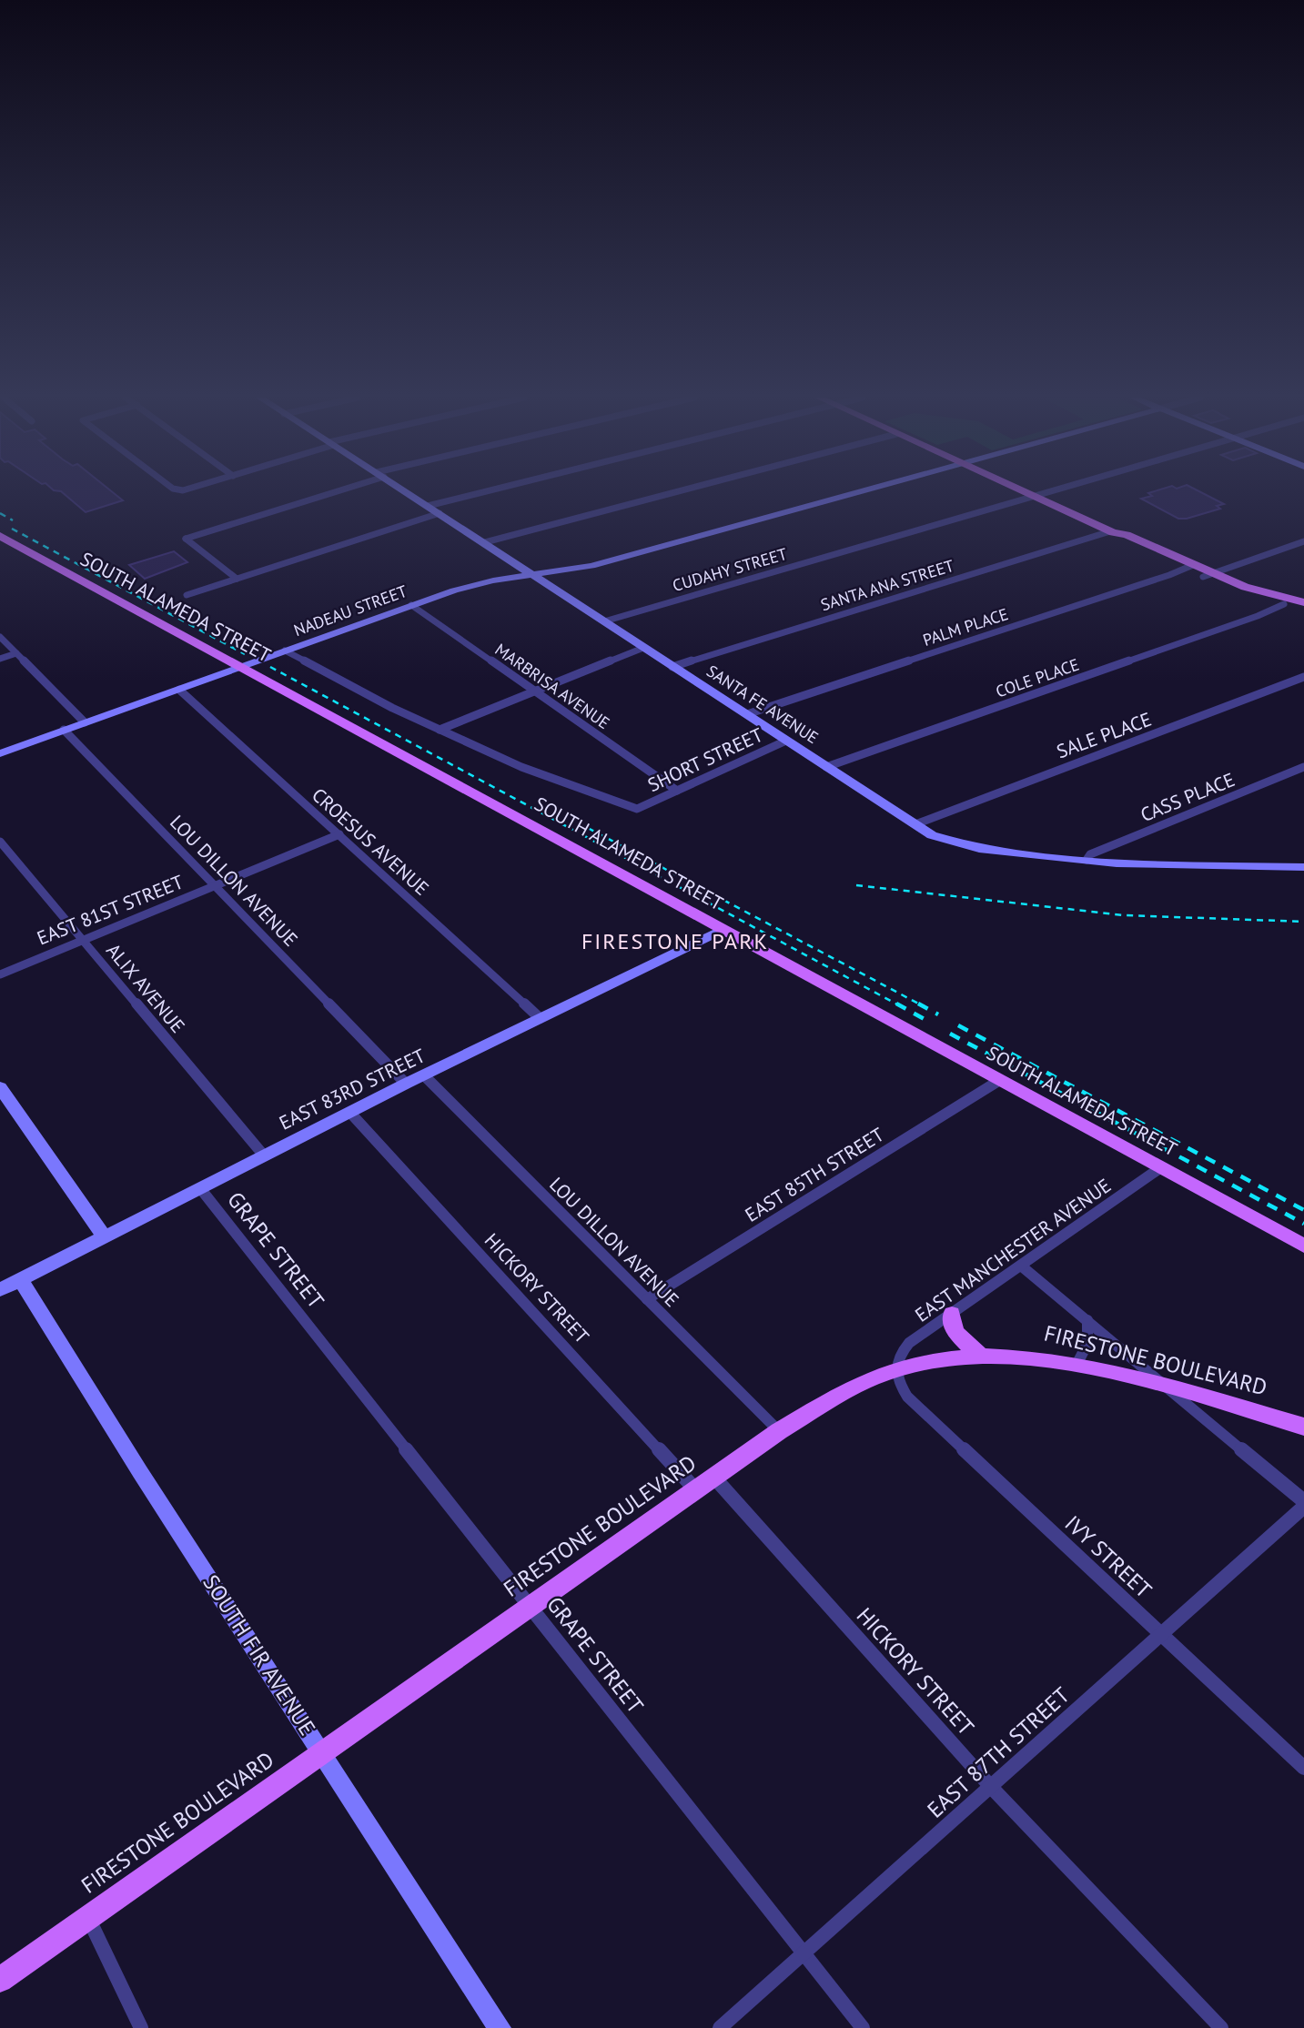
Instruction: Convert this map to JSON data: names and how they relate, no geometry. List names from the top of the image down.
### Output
{
  "streets": {
    "main road": ["SOUTH ALAMEDA STREET", "FIRESTONE BOULEVARD"],
    "street": [
      "CUDAHY STREET",
      "SANTA ANA STREET",
      "NADEAU STREET",
      "PALM PLACE",
      "COLE PLACE",
      "MARBRISA AVENUE",
      "SANTA FE AVENUE",
      "SALE PLACE",
      "SHORT STREET",
      "CASS PLACE",
      "CROESUS AVENUE",
      "LOU DILLON AVENUE",
      "EAST 81ST STREET",
      "ALIX AVENUE",
      "EAST 83RD STREET",
      "EAST 85TH STREET",
      "GRAPE STREET",
      "EAST MANCHESTER AVENUE",
      "HICKORY STREET",
      "IVY STREET",
      "SOUTH FIR AVENUE",
      "EAST 87TH STREET"
    ]
  },
  "crossings": [
    ["CUDAHY STREET", "SANTA FE AVENUE"],
    ["SANTA ANA STREET", "SANTA FE AVENUE"],
    ["SOUTH ALAMEDA STREET", "NADEAU STREET"],
    ["SOUTH ALAMEDA STREET", "SHORT STREET"],
    ["SOUTH ALAMEDA STREET", "EAST 83RD STREET"],
    ["SOUTH ALAMEDA STREET", "EAST 85TH STREET"],
    ["SOUTH ALAMEDA STREET", "EAST MANCHESTER AVENUE"],
    ["NADEAU STREET", "MARBRISA AVENUE"],
    ["NADEAU STREET", "SANTA FE AVENUE"],
    ["NADEAU STREET", "CROESUS AVENUE"],
    ["NADEAU STREET", "LOU DILLON AVENUE"],
    ["PALM PLACE", "SANTA FE AVENUE"],
    ["COLE PLACE", "SANTA FE AVENUE"],
    ["MARBRISA AVENUE", "SHORT STREET"],
    ["SANTA FE AVENUE", "SALE PLACE"],
    ["SANTA FE AVENUE", "SHORT STREET"],
    ["SANTA FE AVENUE", "CASS PLACE"],
    ["CROESUS AVENUE", "EAST 81ST STREET"],
    ["CROESUS AVENUE", "EAST 83RD STREET"],
    ["LOU DILLON AVENUE", "EAST 81ST STREET"],
    ["LOU DILLON AVENUE", "EAST 83RD STREET"],
    ["LOU DILLON AVENUE", "EAST 85TH STREET"],
    ["LOU DILLON AVENUE", "FIRESTONE BOULEVARD"],
    ["EAST 81ST STREET", "ALIX AVENUE"],
    ["ALIX AVENUE", "EAST 83RD STREET"],
    ["EAST 83RD STREET", "GRAPE STREET"],
    ["EAST 83RD STREET", "HICKORY STREET"],
    ["EAST 83RD STREET", "SOUTH FIR AVENUE"],
    ["GRAPE STREET", "FIRESTONE BOULEVARD"],
    ["GRAPE STREET", "EAST 87TH STREET"],
    ["EAST MANCHESTER AVENUE", "FIRESTONE BOULEVARD"],
    ["EAST MANCHESTER AVENUE", "IVY STREET"],
    ["HICKORY STREET", "FIRESTONE BOULEVARD"],
    ["HICKORY STREET", "EAST 87TH STREET"],
    ["FIRESTONE BOULEVARD", "IVY STREET"],
    ["FIRESTONE BOULEVARD", "SOUTH FIR AVENUE"],
    ["IVY STREET", "EAST 87TH STREET"]
  ],
  "districts": ["FIRESTONE PARK"]
}
